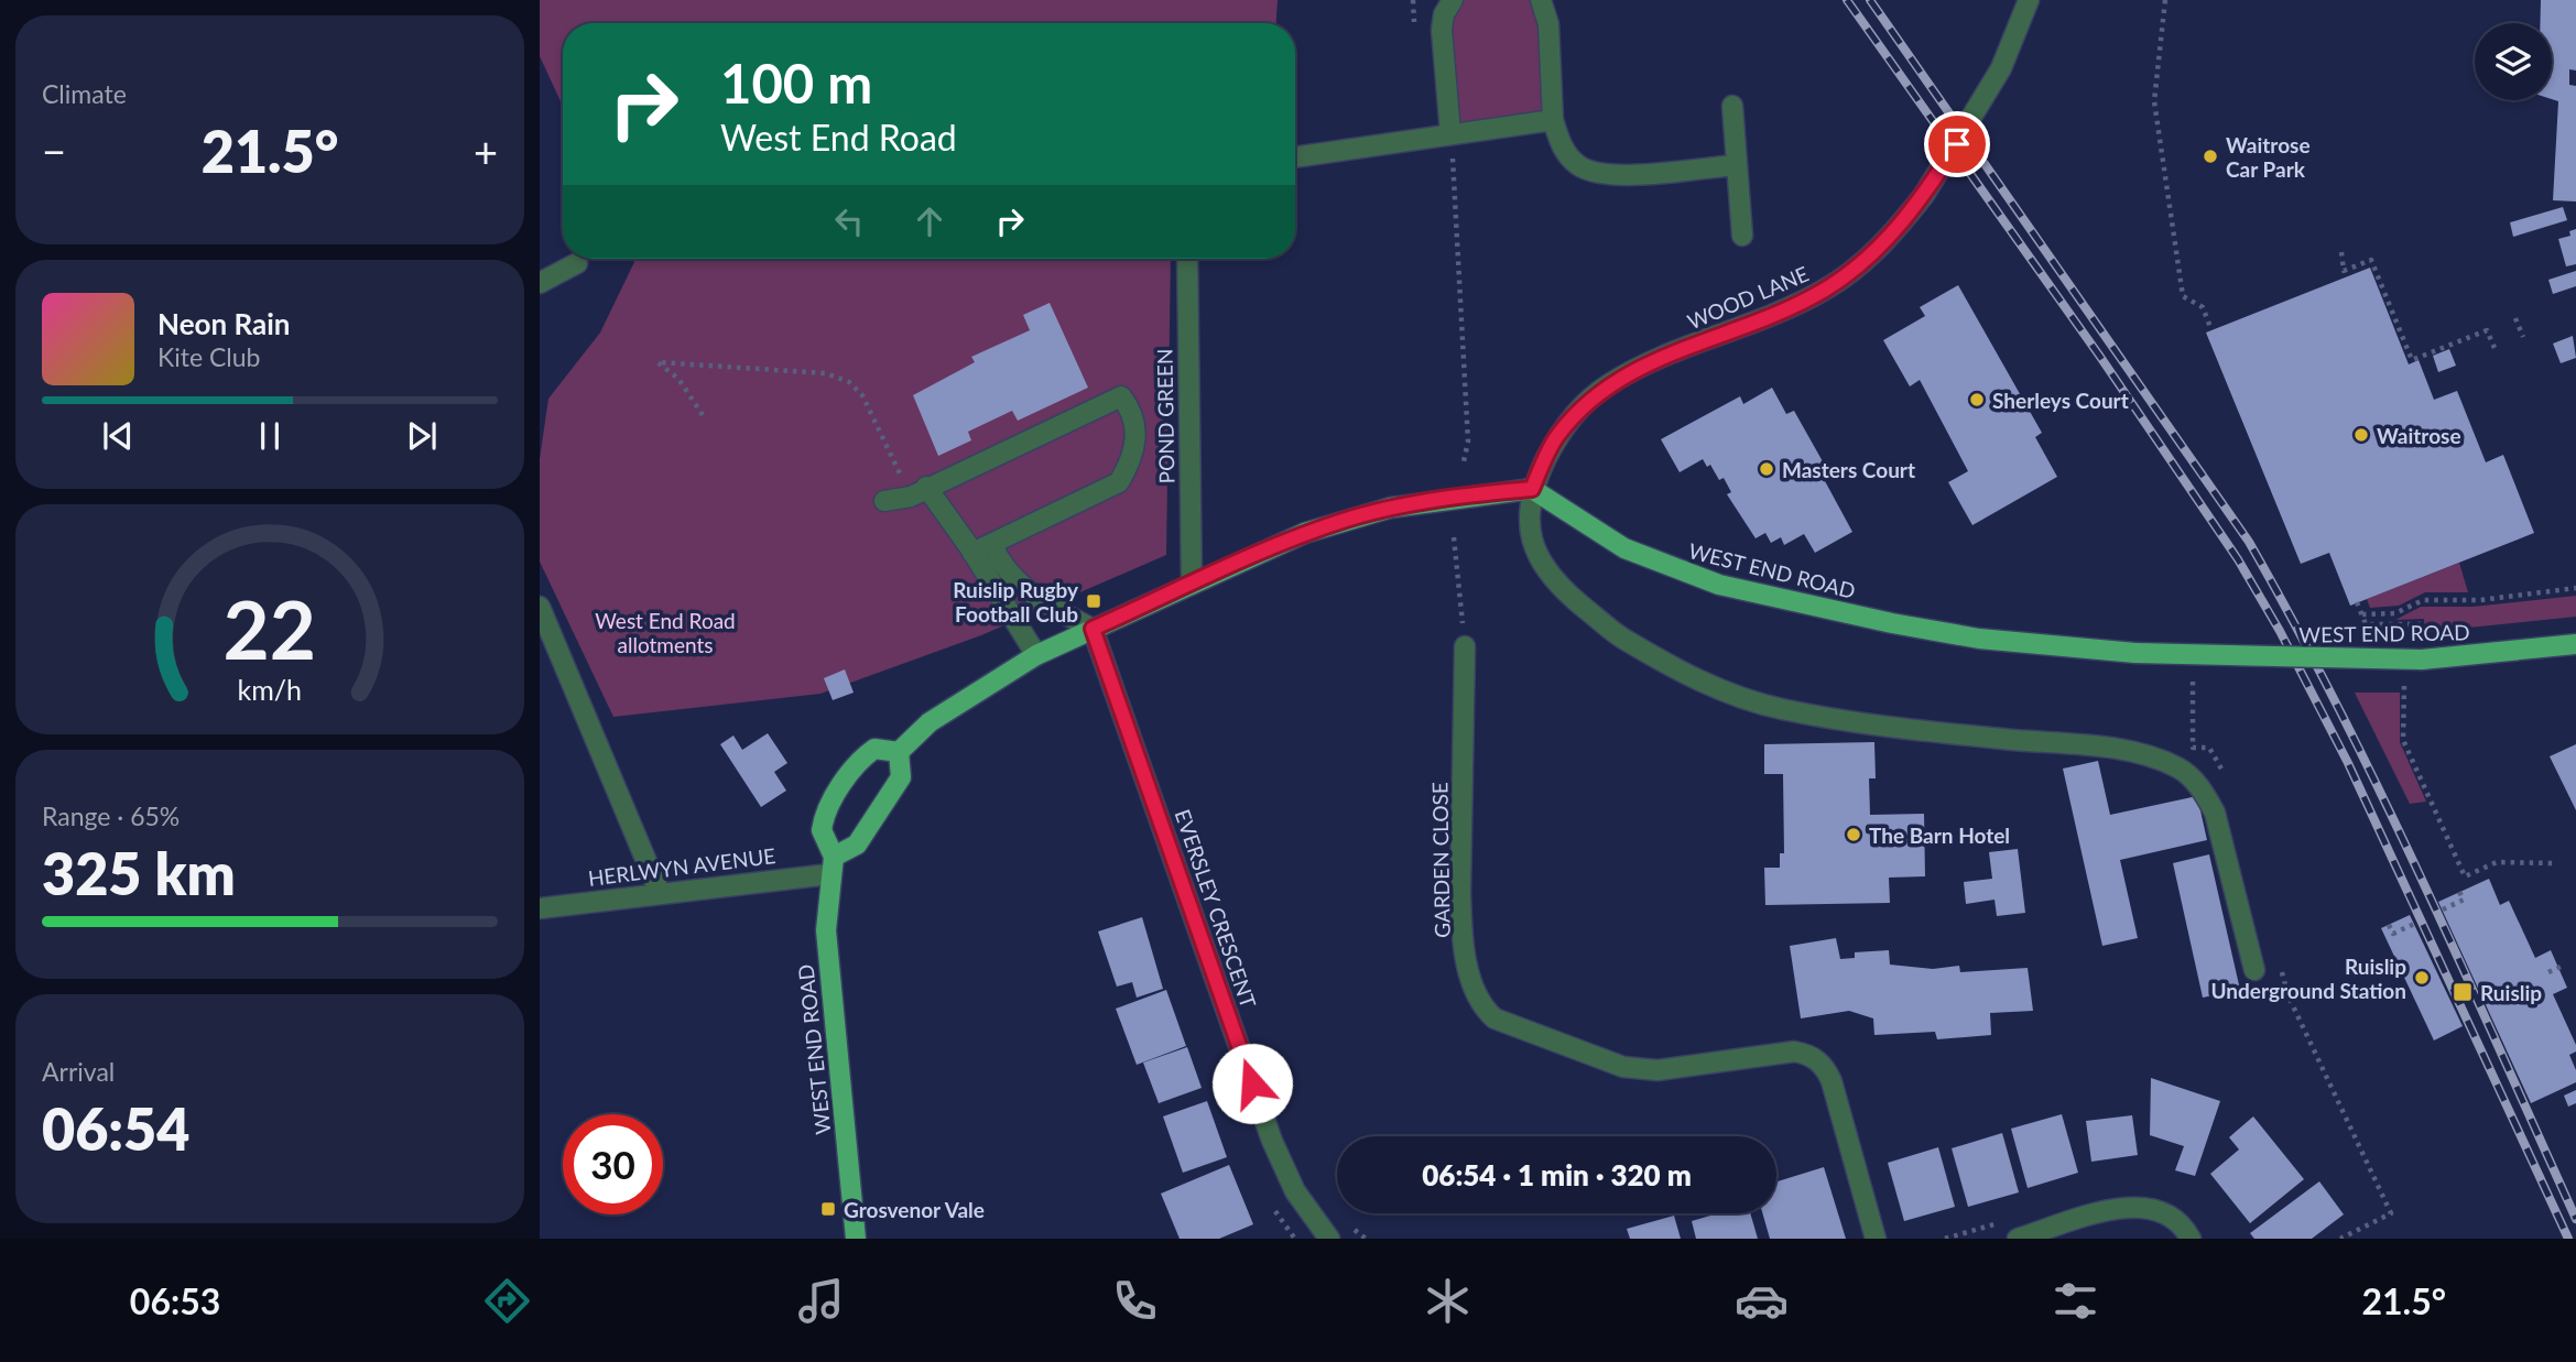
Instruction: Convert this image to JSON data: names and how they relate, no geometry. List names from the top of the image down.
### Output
{
  "streets": {
    "main road": ["WEST END ROAD"],
    "street": [
      "WOOD LANE",
      "POND GREEN",
      "GARDEN CLOSE",
      "HERLWYN AVENUE",
      "EVERSLEY CRESCENT"
    ]
  },
  "crossings": [
    ["WOOD LANE", "WEST END ROAD"],
    ["POND GREEN", "WEST END ROAD"],
    ["WEST END ROAD", "HERLWYN AVENUE"],
    ["WEST END ROAD", "EVERSLEY CRESCENT"]
  ],
  "parks": ["West End Road allotments"],
  "places": {
    "other": [
      "Waitrose Car Park",
      "Sherleys Court",
      "Waitrose",
      "Masters Court",
      "The Barn Hotel",
      "Ruislip Underground Station"
    ],
    "transit": ["Ruislip Rugby Football Club", "Ruislip", "Grosvenor Vale"]
  },
  "page": {
    "tile": [
      "Climate",
      ["Range · 65%", "325 km"],
      ["Arrival", "06:54"]
    ],
    "turn": ["100 m", "West End Road"],
    "heat": ["−", "21.5°", "+"],
    "song": ["Neon Rain", "Kite Club"],
    "limit": "30",
    "trip": "06:54 · 1 min · 320 m",
    "tabs": ["06:53", "21.5°"],
    "gauge": ["22", "km/h"]
  }
}
